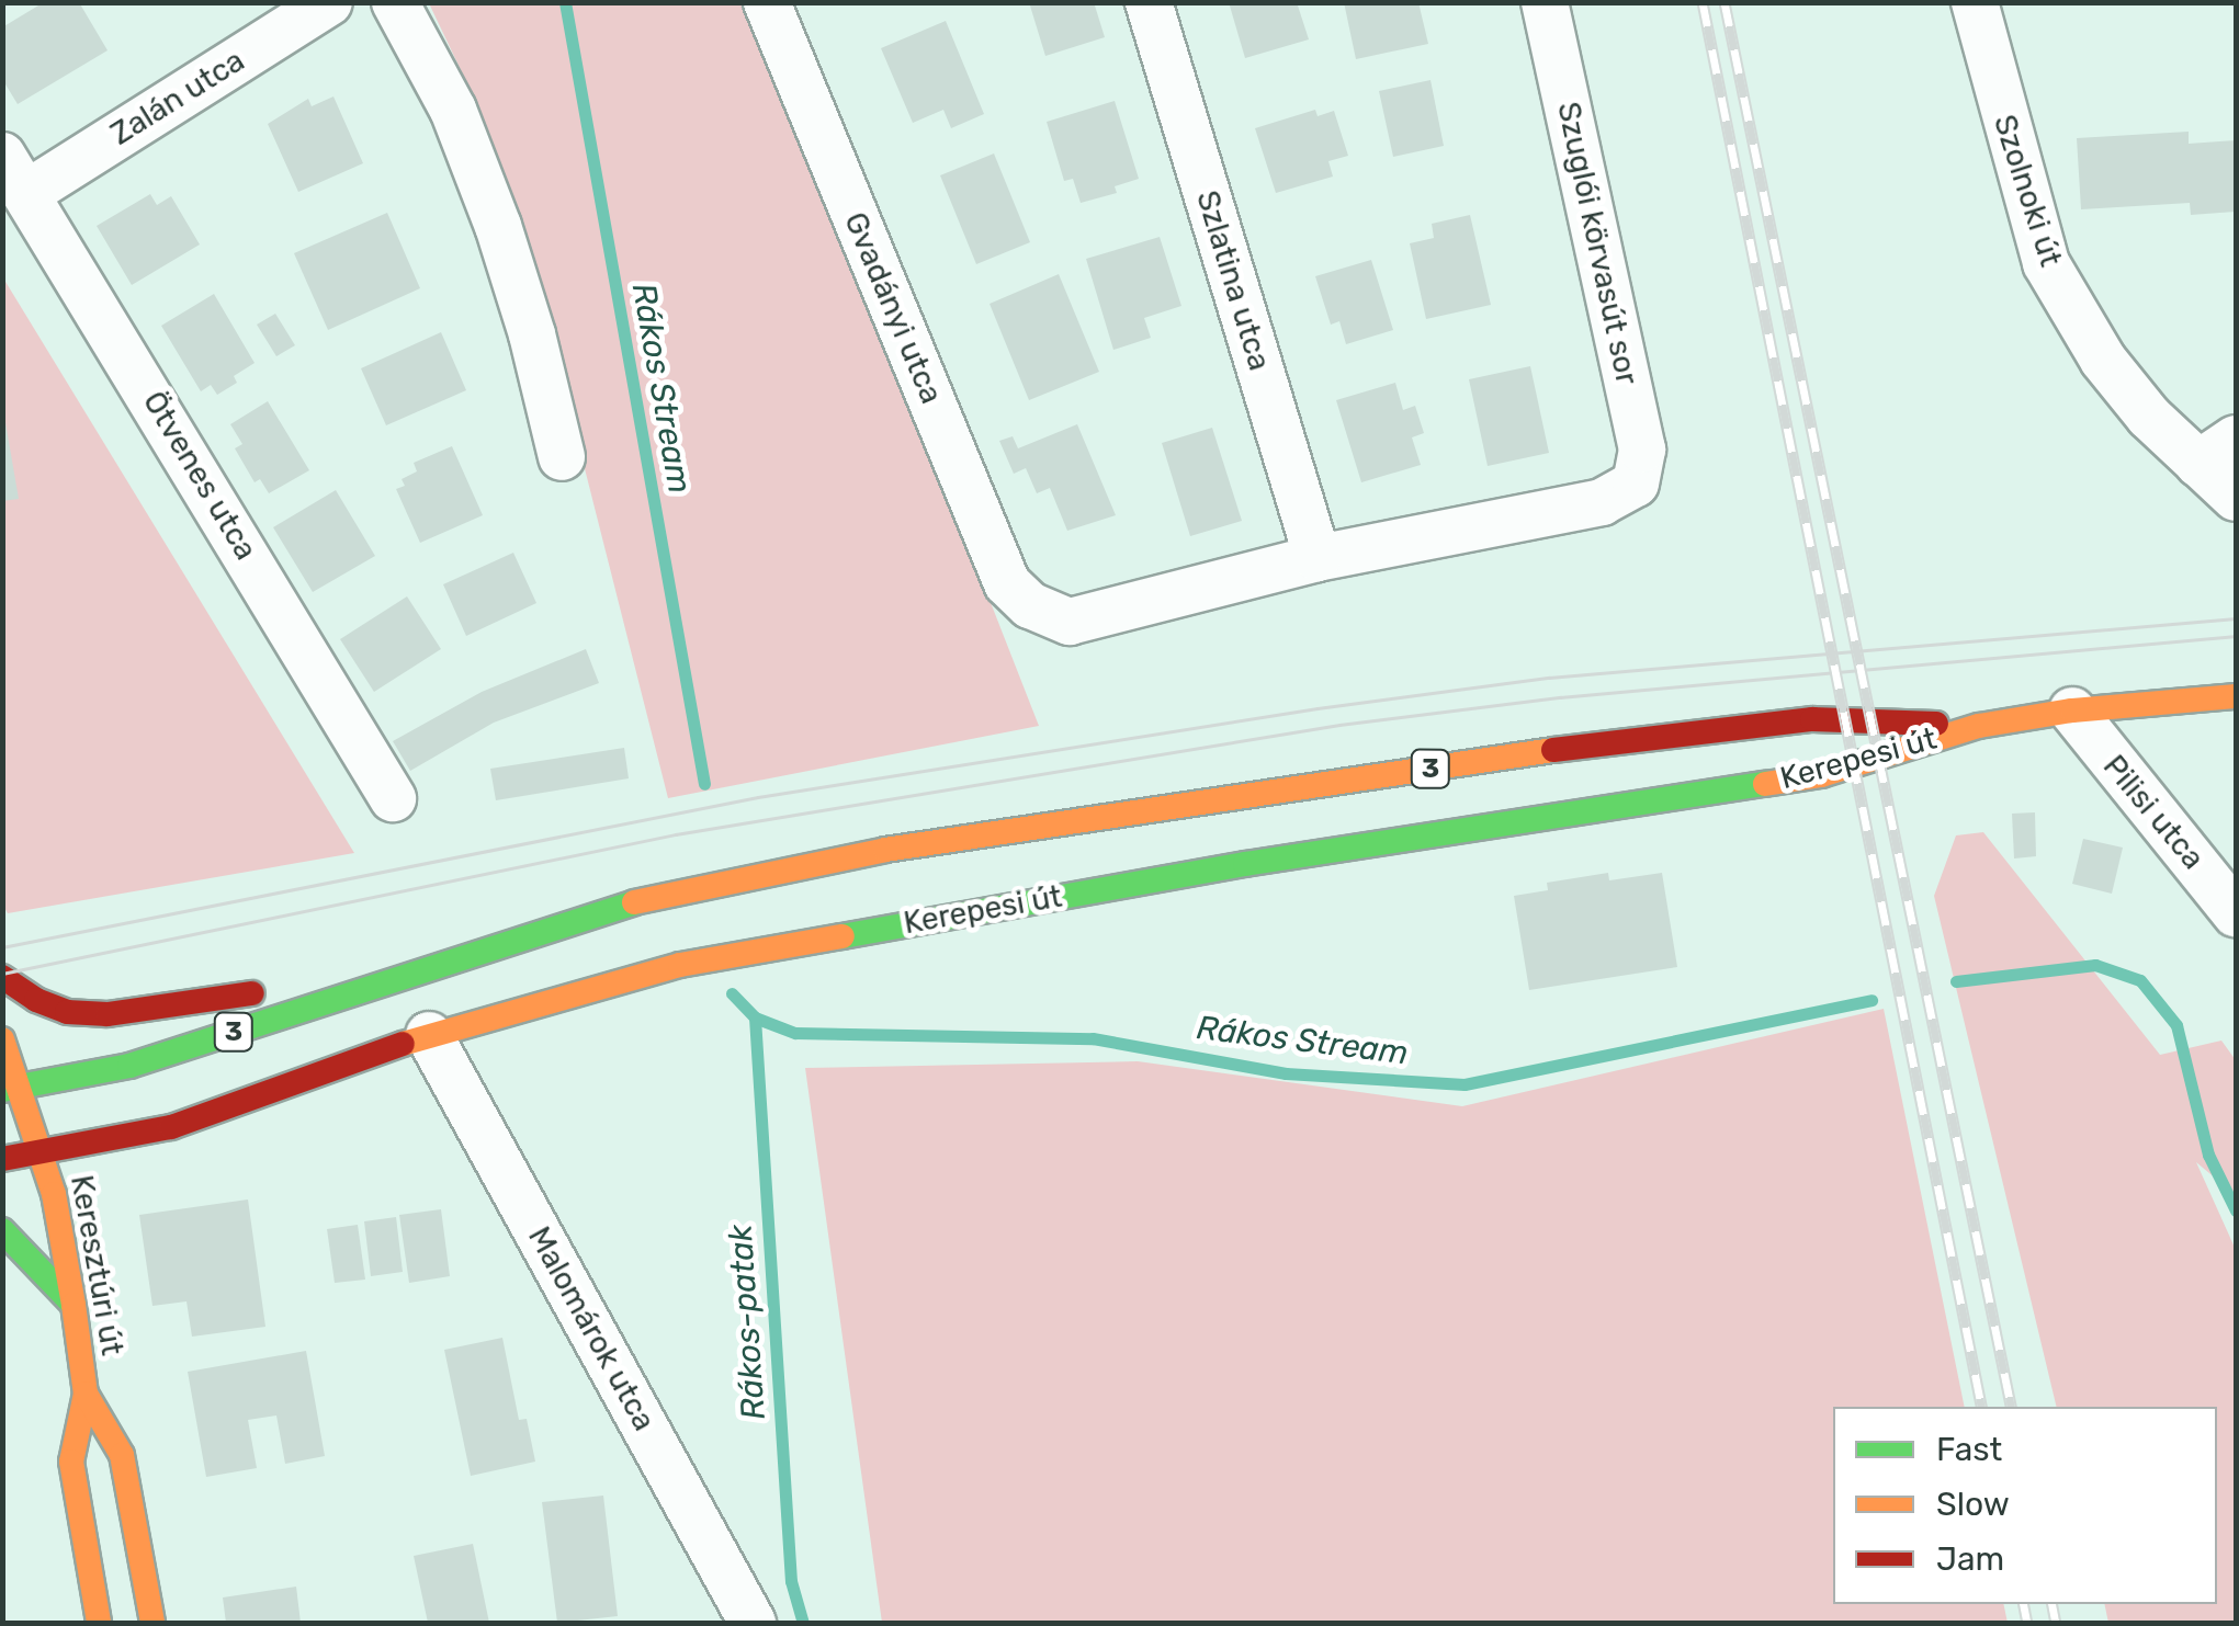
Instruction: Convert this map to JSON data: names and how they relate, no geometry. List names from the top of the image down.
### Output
{
  "streets": {
    "main road": ["Kerepesi út", "3", "Keresztúri út"],
    "street": [
      "Zalán utca",
      "Szolnoki út",
      "Szuglói körvasút sor",
      "Szlatina utca",
      "Gvadányi utca",
      "Ötvenes utca",
      "Pilisi utca",
      "Malomárok utca"
    ]
  },
  "crossings": [
    ["Zalán utca", "Ötvenes utca"],
    ["Szuglói körvasút sor", "Szlatina utca"],
    ["Szuglói körvasút sor", "Gvadányi utca"],
    ["Szlatina utca", "Gvadányi utca"],
    ["Kerepesi út", "Pilisi utca"],
    ["Kerepesi út", "Keresztúri út"],
    ["Kerepesi út", "Malomárok utca"]
  ],
  "water": ["Rákos Stream", "Rákos-patak"],
  "legend": ["Fast", "Slow", "Jam"]
}
